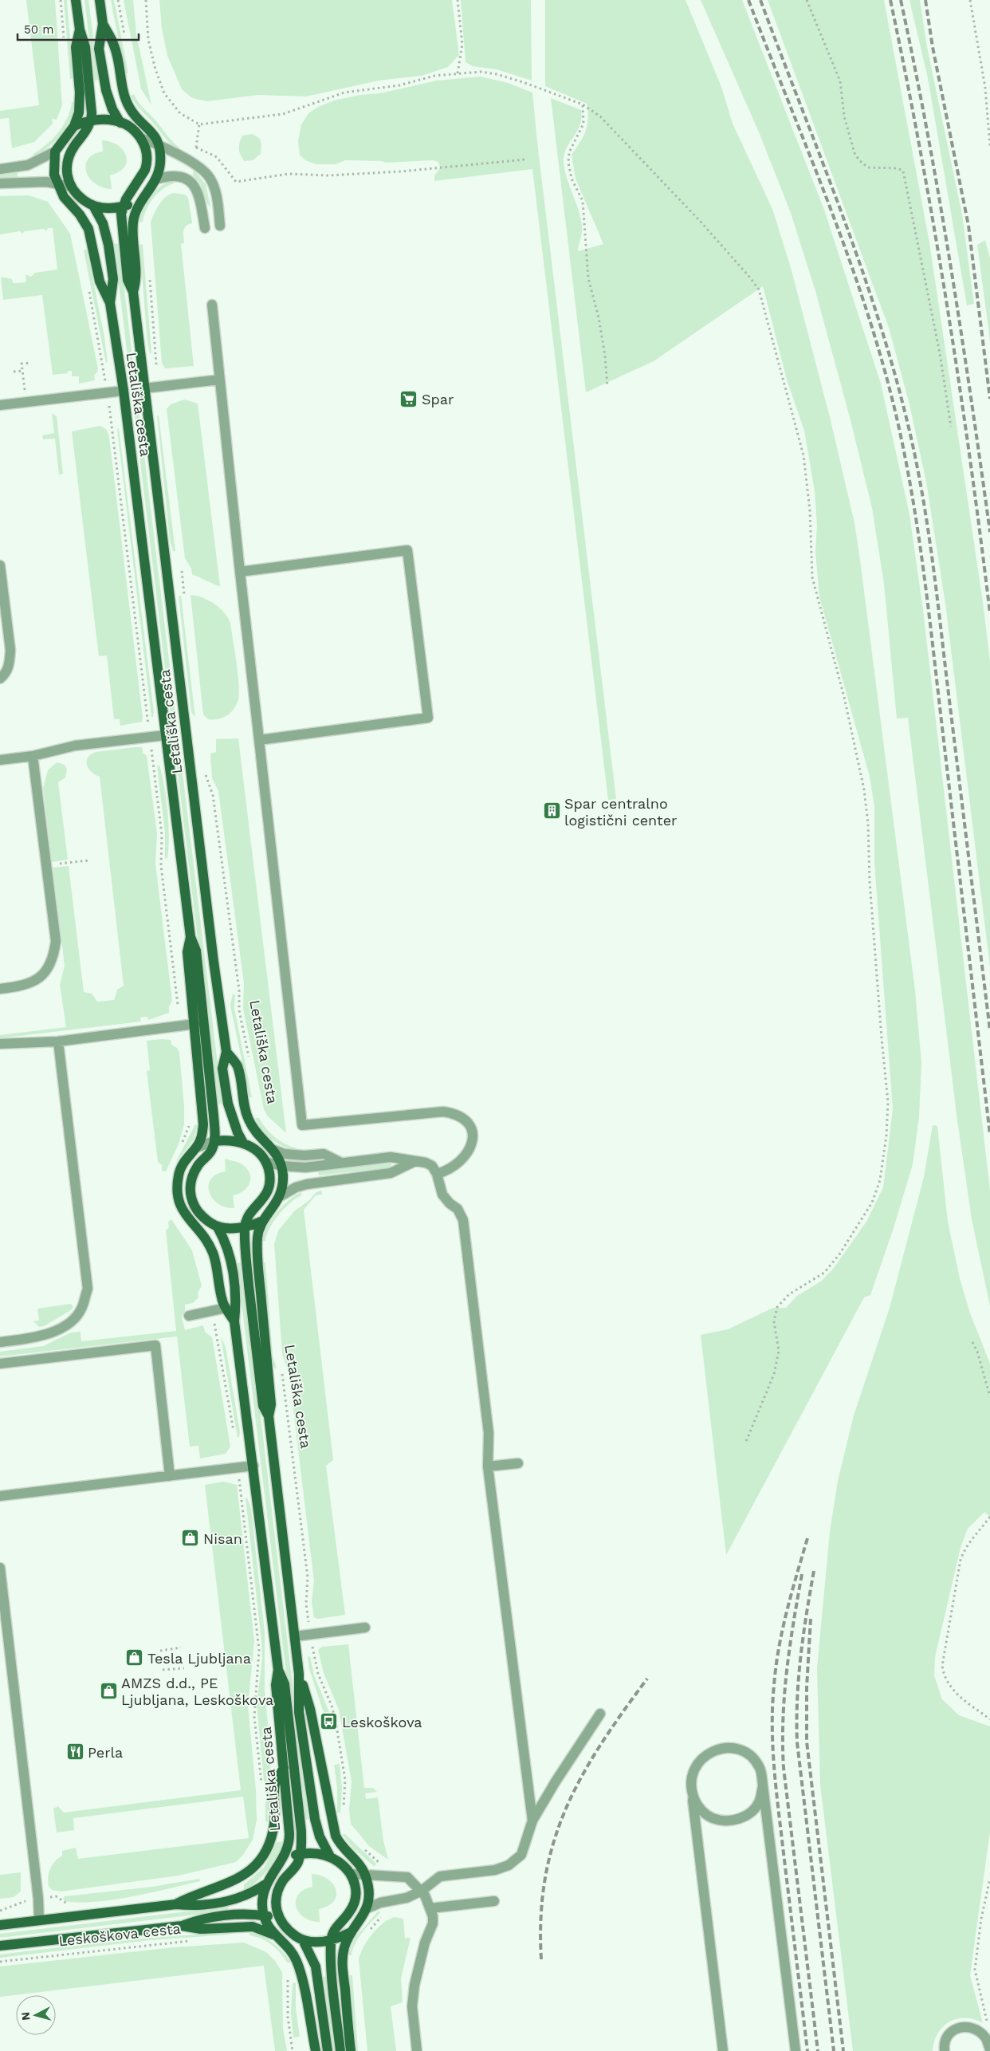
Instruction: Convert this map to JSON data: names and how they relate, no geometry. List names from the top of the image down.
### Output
{
  "streets": {
    "main road": ["Letališka cesta", "Leskoškova cesta"]
  },
  "crossings": [
    ["Letališka cesta", "Leskoškova cesta"]
  ],
  "places": {
    "supermarket": ["Spar"],
    "building": ["Spar centralno logistični center"],
    "shop": ["Nisan", "Tesla Ljubljana", "AMZS d.d., PE Ljubljana, Leskoškova"],
    "bus stop": ["Leskoškova"],
    "restaurant": ["Perla"]
  },
  "scale_bar": "50 m",
  "north": "left"
}
